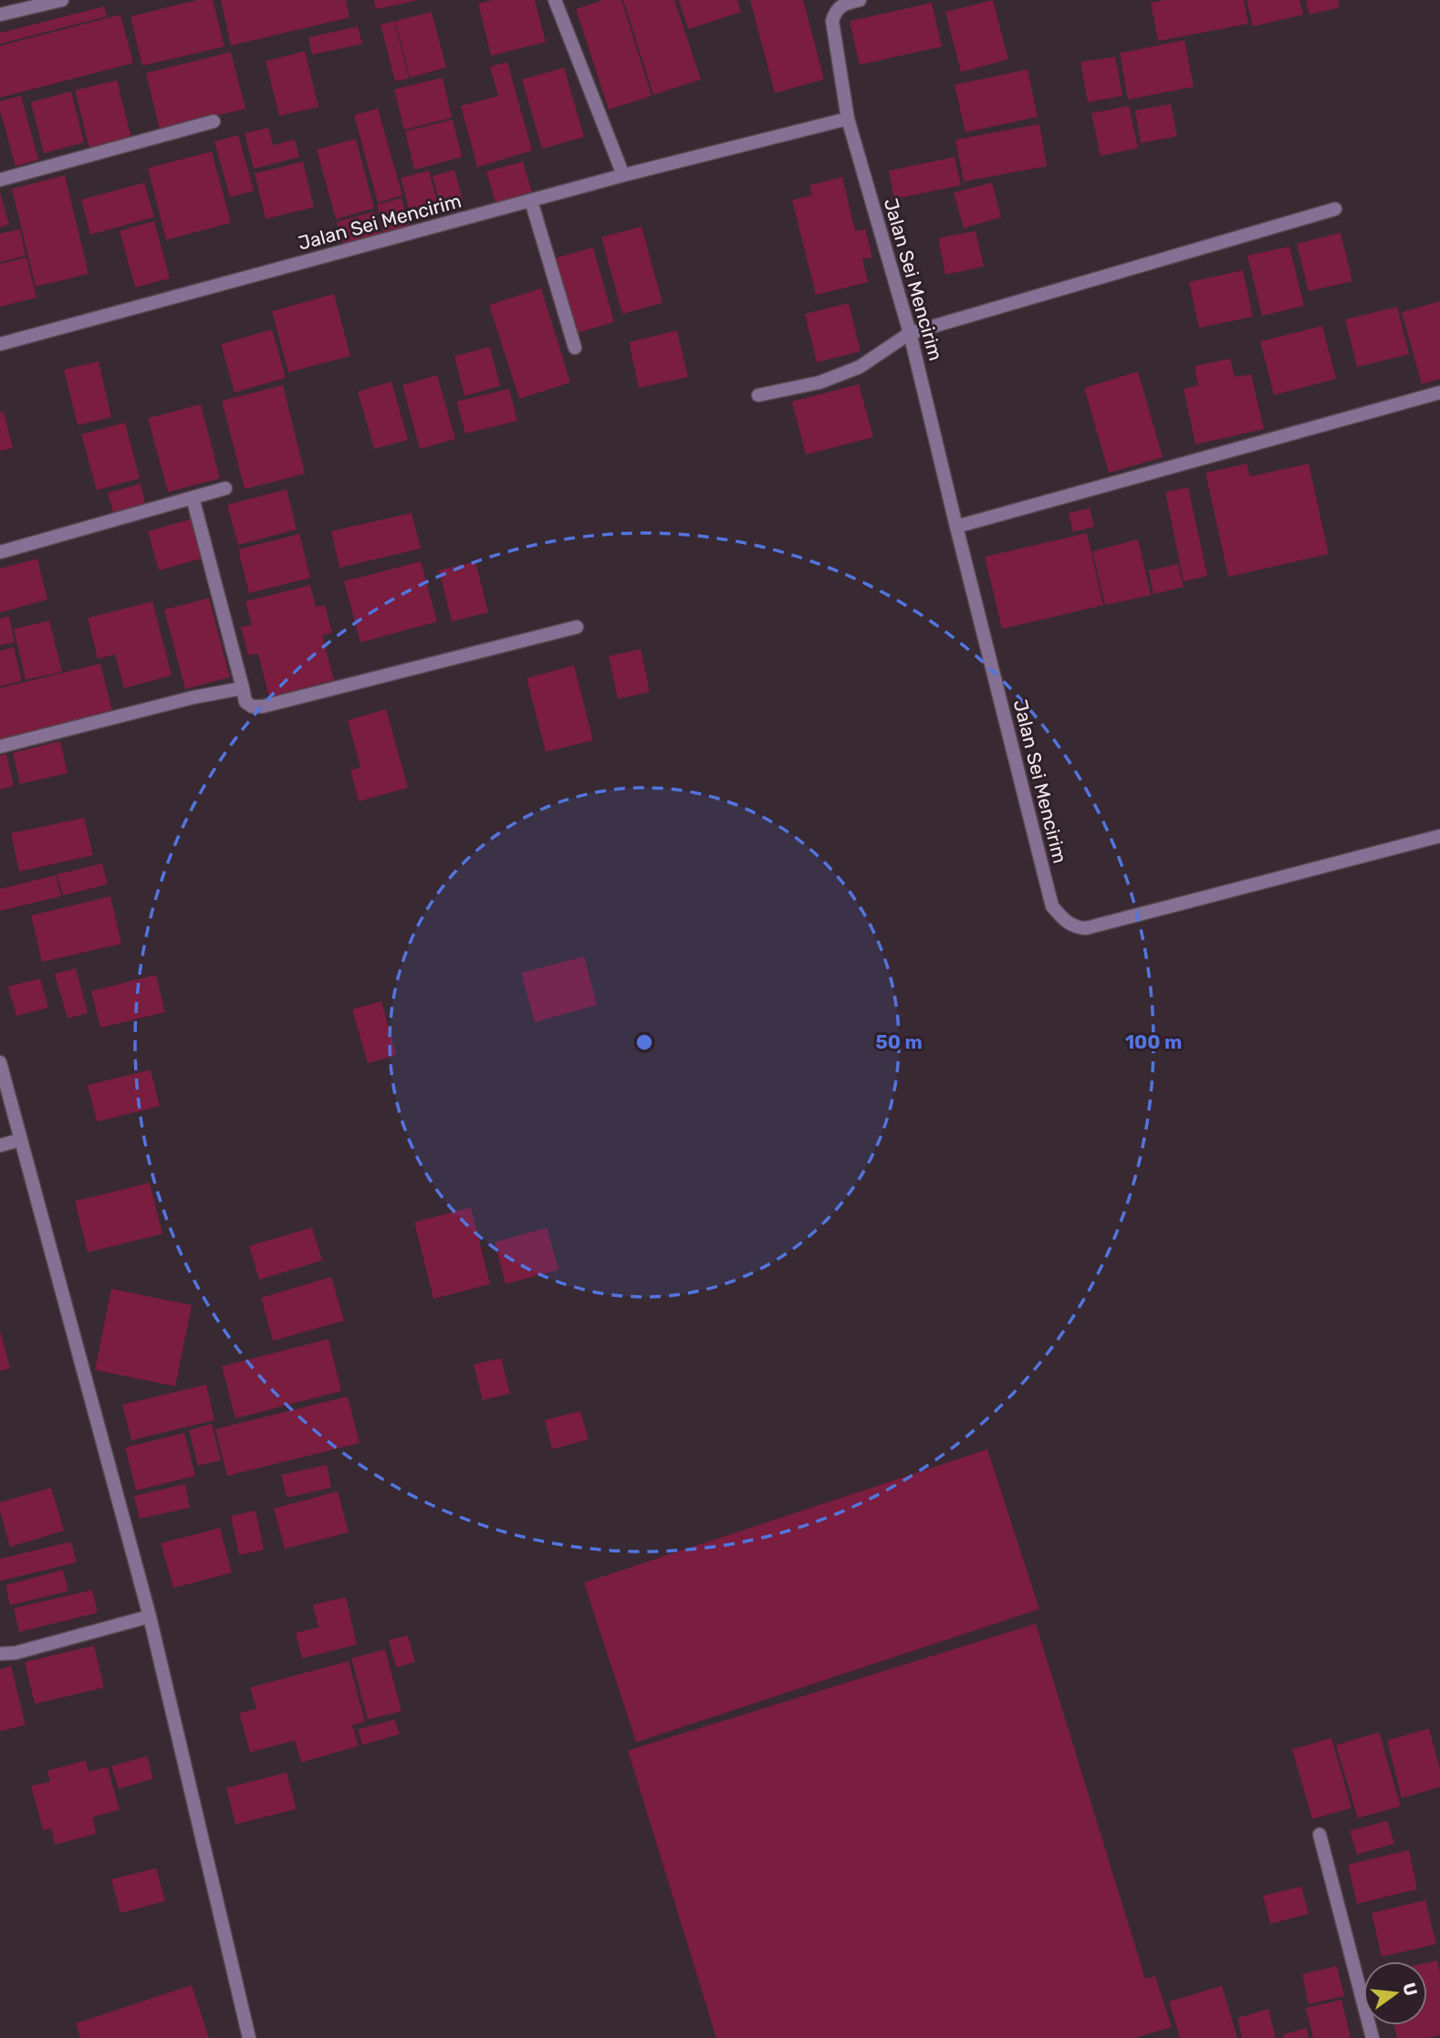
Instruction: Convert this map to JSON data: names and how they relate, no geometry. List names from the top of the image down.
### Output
{
  "streets": {
    "street": ["Jalan Sei Mencirim"]
  },
  "north": "right",
  "rings": ["50 m", "100 m"]
}
